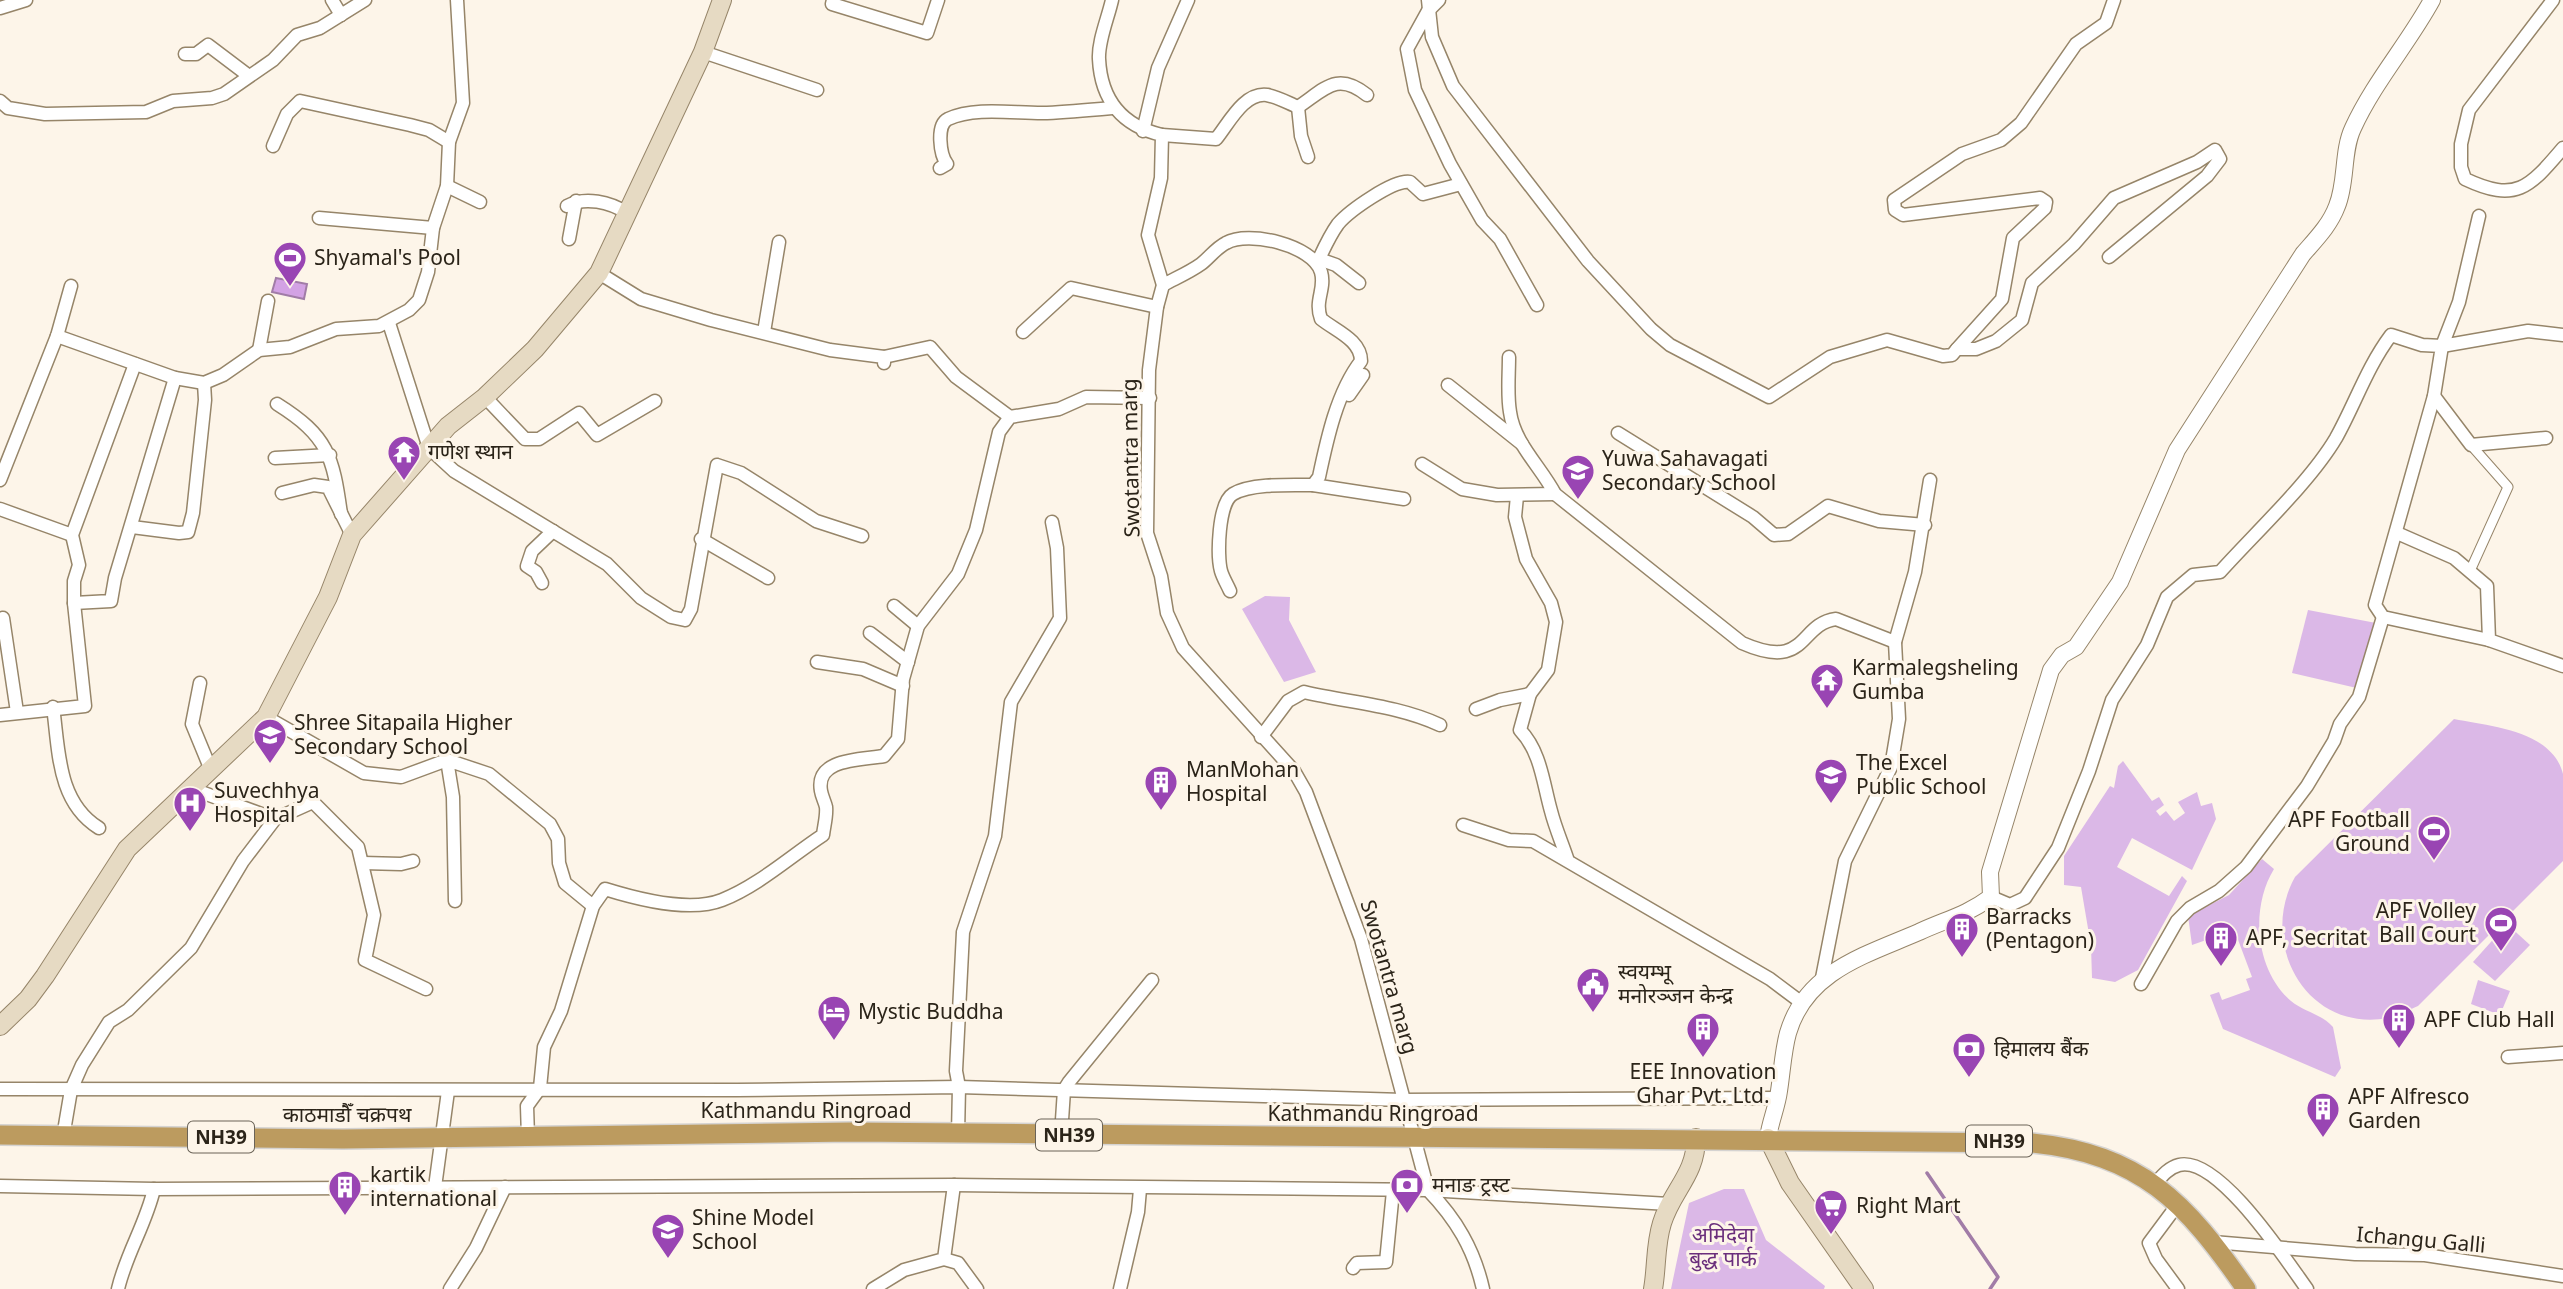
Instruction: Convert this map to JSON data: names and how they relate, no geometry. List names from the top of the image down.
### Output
{
  "streets": {
    "highway": ["Kathmandu Ringroad", "काठमाडाैँ चक्रपथ", "NH39"],
    "street": ["Swotantra marg", "Ichangu Galli"]
  },
  "crossings": [
    ["Swotantra marg", "Kathmandu Ringroad"],
    ["Kathmandu Ringroad", "काठमाडाैँ चक्रपथ"],
    ["Kathmandu Ringroad", "Ichangu Galli"]
  ],
  "parks": ["अमिदेवा बुद्ध पार्क"],
  "places": {
    "sports": ["Shyamal's Pool", "APF Football Ground", "APF Volley Ball Court"],
    "temple": ["गणेश स्थान", "Karmalegsheling Gumba"],
    "school or university": [
      "Yuwa Sahavagati Secondary School",
      "Shree Sitapaila Higher Secondary School",
      "The Excel Public School",
      "Shine Model School"
    ],
    "building": [
      "ManMohan Hospital",
      "Barracks (Pentagon)",
      "APF, Secritat",
      "APF Club Hall",
      "EEE Innovation Ghar Pvt. Ltd.",
      "APF Alfresco Garden",
      "kartik international"
    ],
    "hospital": ["Suvechhya Hospital"],
    "public building": ["स्वयम्भू मनोरञ्जन केन्द्र"],
    "hotel": ["Mystic Buddha"],
    "bank": ["हिमालय बैंक", "मनाङ ट्रस्ट"],
    "supermarket": ["Right Mart"]
  }
}
